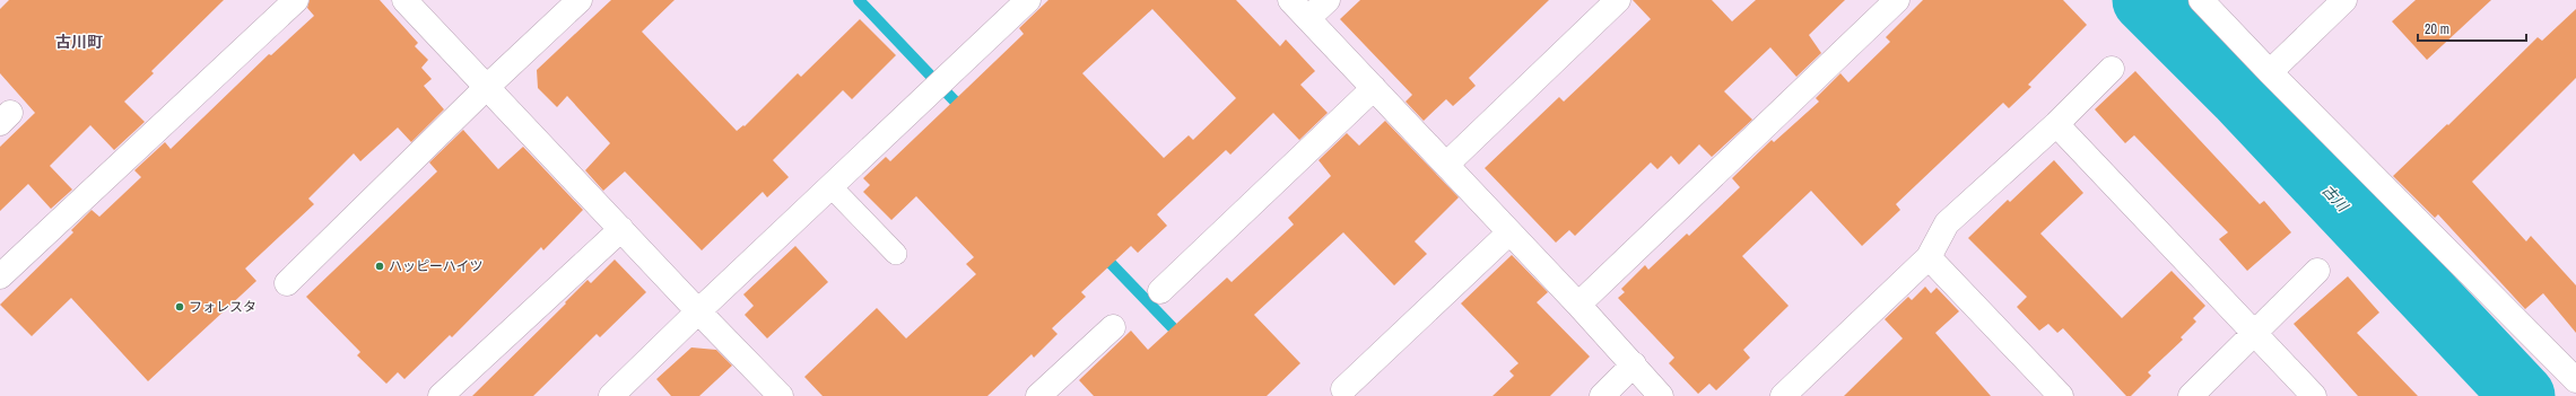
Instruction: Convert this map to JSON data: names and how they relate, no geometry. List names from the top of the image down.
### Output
{
  "districts": ["古川町"],
  "water": ["古川"],
  "places": ["ハッピーハイツ", "フォレスタ"],
  "scale_bar": "20 m"
}
